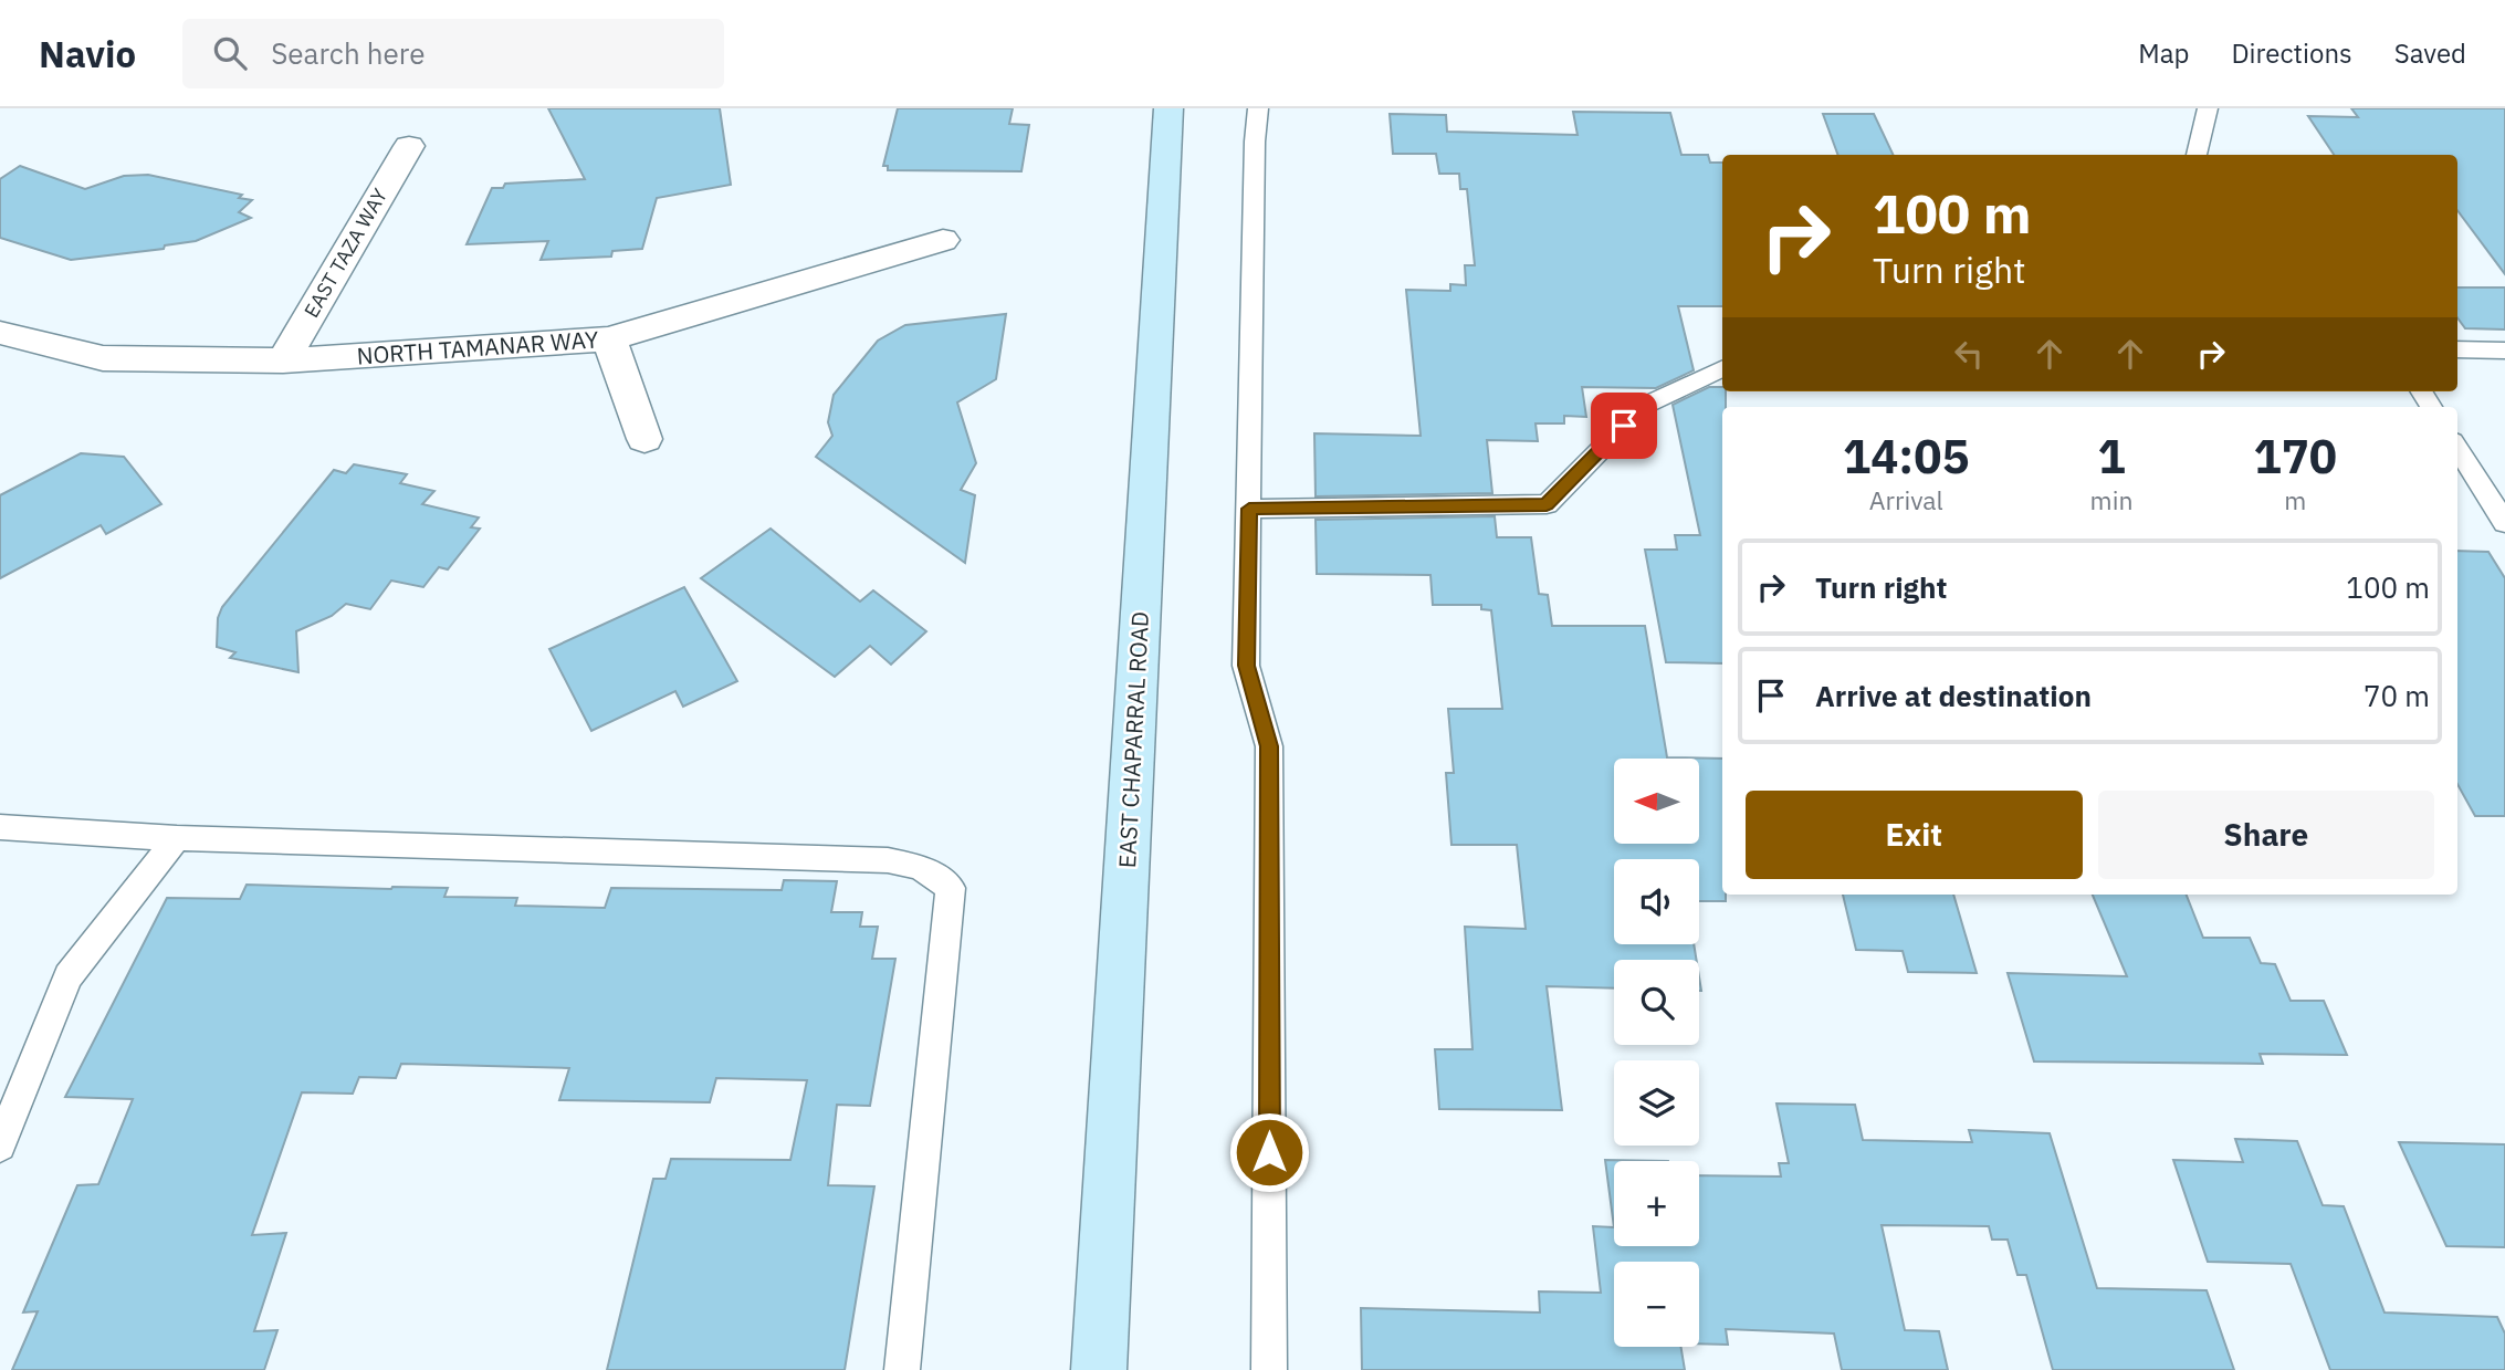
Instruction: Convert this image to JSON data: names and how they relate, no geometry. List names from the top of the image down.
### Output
{
  "streets": {
    "main road": ["EAST CHAPARRAL ROAD"],
    "street": ["EAST TAZA WAY", "NORTH TAMANAR WAY"]
  },
  "crossings": [
    ["EAST TAZA WAY", "NORTH TAMANAR WAY"]
  ],
  "north": "left",
  "page": {
    "header": "Navio",
    "search": "Search here",
    "nav": ["Map", "Directions", "Saved"],
    "turn": ["100 m", "Turn right"],
    "eta": [
      "14:05",
      "Arrival",
      "1",
      "min",
      "170",
      "m"
    ],
    "list": [
      {
        "name": "Turn right",
        "value": "100 m"
      },
      {
        "name": "Arrive at destination",
        "value": "70 m"
      }
    ],
    "map_buttons": ["+", "−"],
    "buttons": ["Exit", "Share"]
  }
}
